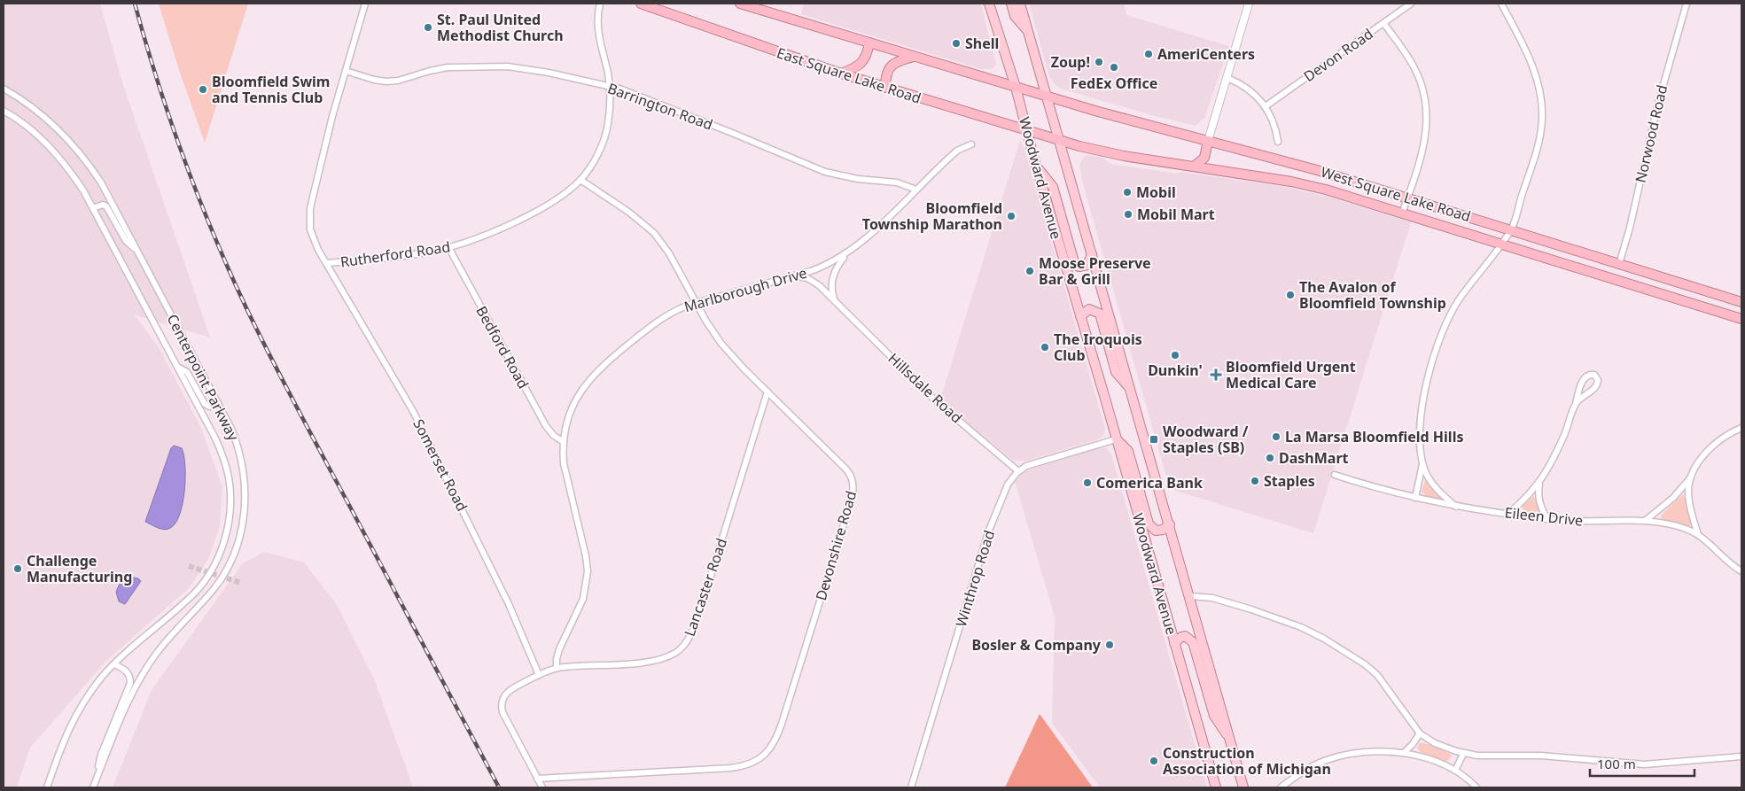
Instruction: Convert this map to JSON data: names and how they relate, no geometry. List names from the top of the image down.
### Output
{
  "streets": {
    "highway": ["East Square Lake Road", "West Square Lake Road"],
    "main road": ["Woodward Avenue"],
    "street": [
      "Devon Road",
      "Barrington Road",
      "Norwood Road",
      "Rutherford Road",
      "Marlborough Drive",
      "Bedford Road",
      "Centerpoint Parkway",
      "Hillsdale Road",
      "Somerset Road",
      "Eileen Drive",
      "Devonshire Road",
      "Winthrop Road",
      "Lancaster Road"
    ]
  },
  "crossings": [
    ["East Square Lake Road", "Woodward Avenue"],
    ["East Square Lake Road", "West Square Lake Road"],
    ["Barrington Road", "Rutherford Road"],
    ["Barrington Road", "Marlborough Drive"],
    ["Barrington Road", "Somerset Road"],
    ["Norwood Road", "West Square Lake Road"],
    ["Woodward Avenue", "West Square Lake Road"],
    ["Rutherford Road", "Bedford Road"],
    ["Rutherford Road", "Somerset Road"],
    ["Rutherford Road", "Devonshire Road"],
    ["Marlborough Drive", "Bedford Road"],
    ["Marlborough Drive", "Hillsdale Road"],
    ["Marlborough Drive", "Devonshire Road"],
    ["Marlborough Drive", "Lancaster Road"],
    ["Hillsdale Road", "Winthrop Road"],
    ["Somerset Road", "Lancaster Road"],
    ["Devonshire Road", "Lancaster Road"]
  ],
  "places": {
    "other": [
      "St. Paul United Methodist Church",
      "Shell",
      "AmeriCenters",
      "Zoup!",
      "FedEx Office",
      "Bloomfield Swim and Tennis Club",
      "Mobil",
      "Mobil Mart",
      "Bloomfield Township Marathon",
      "Moose Preserve Bar & Grill",
      "The Avalon of Bloomfield Township",
      "The Iroquois Club",
      "Dunkin'",
      "La Marsa Bloomfield Hills",
      "DashMart",
      "Staples",
      "Comerica Bank",
      "Challenge Manufacturing",
      "Bosler & Company",
      "Construction Association of Michigan"
    ],
    "health": ["Bloomfield Urgent Medical Care"],
    "transit": ["Woodward / Staples (SB)"]
  },
  "scale_bar": "100 m"
}
